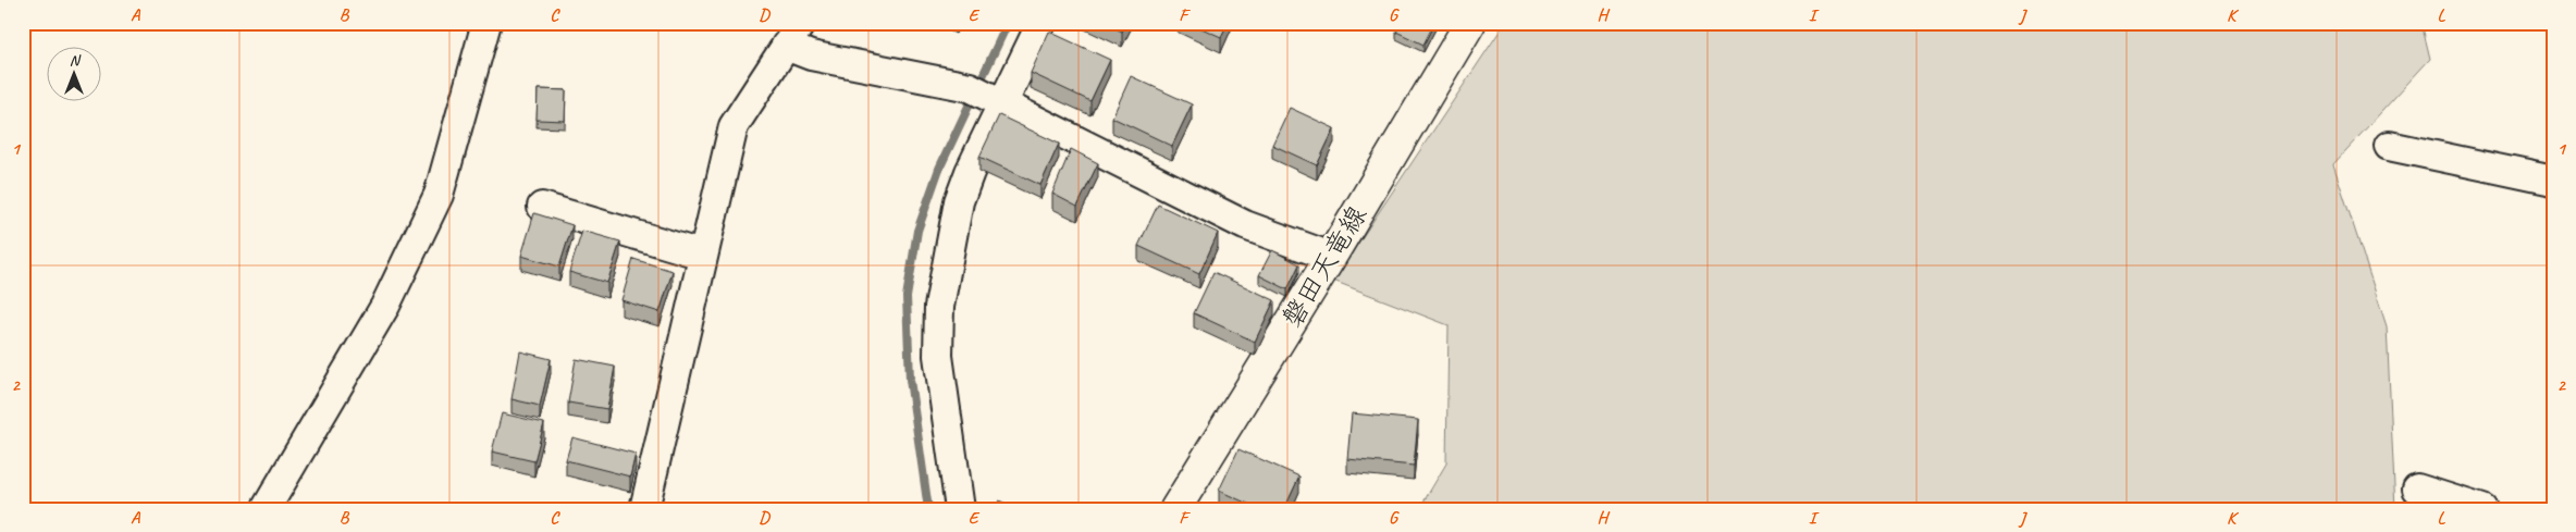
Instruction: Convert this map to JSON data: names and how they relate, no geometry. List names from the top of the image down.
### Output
{
  "streets": {
    "main road": ["磐田天竜線"]
  },
  "north": "top",
  "grid": {
    "columns": [
      "A",
      "B",
      "C",
      "D",
      "E",
      "F",
      "G",
      "H",
      "I",
      "J",
      "K",
      "L"
    ],
    "rows": ["1", "2"]
  }
}
